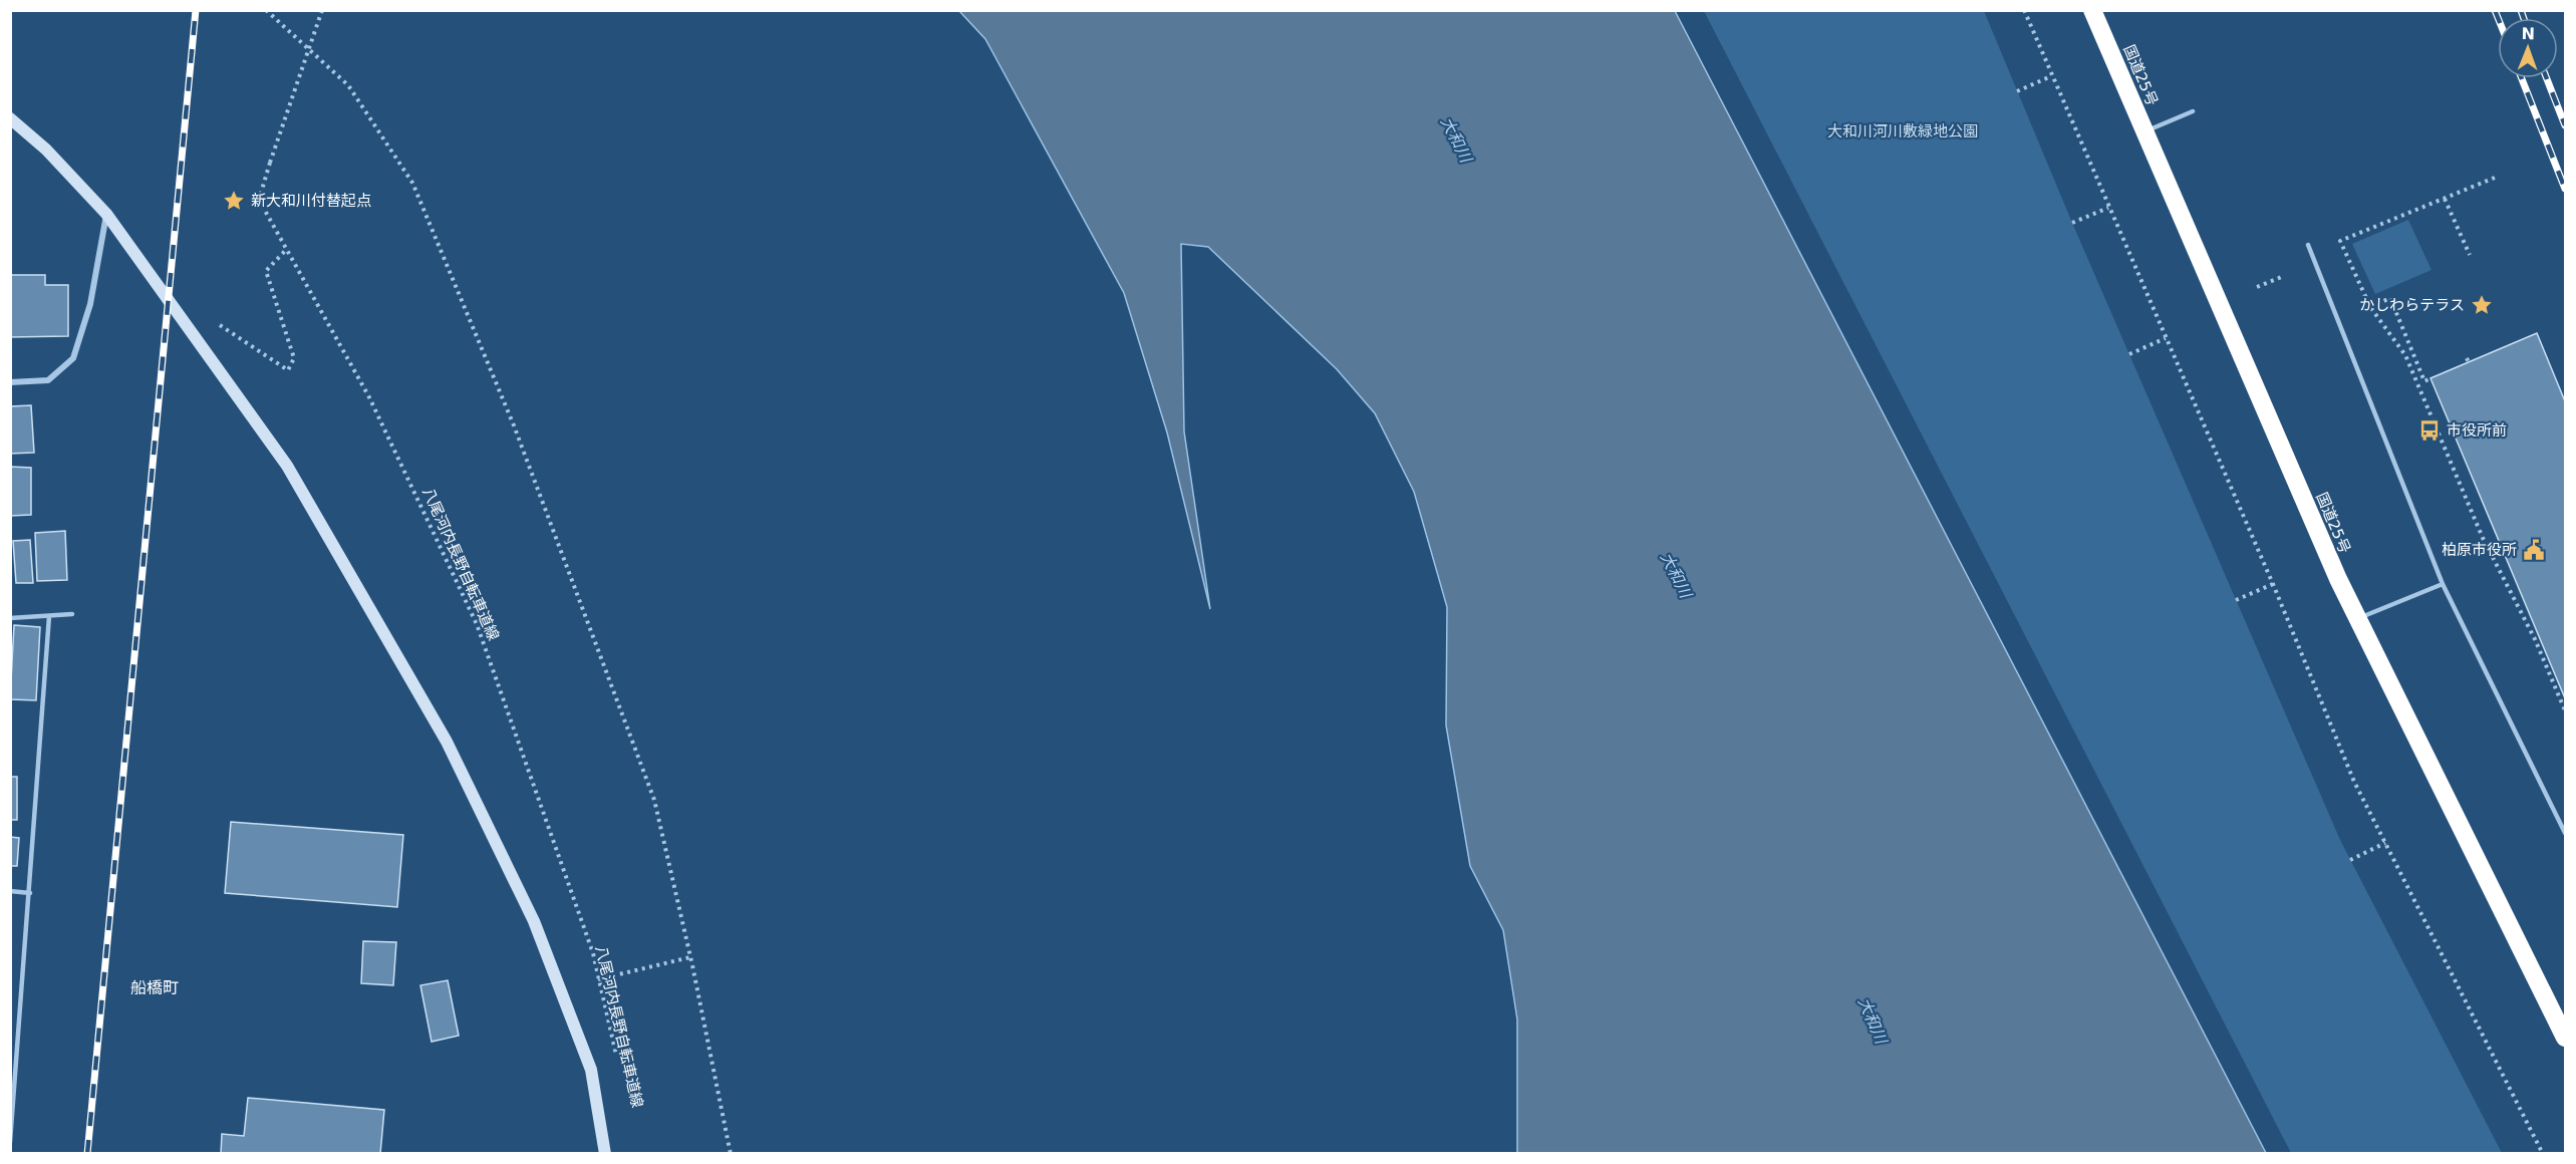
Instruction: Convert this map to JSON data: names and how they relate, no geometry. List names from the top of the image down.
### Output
{
  "streets": {
    "highway": ["国道25号"],
    "path": ["八尾河内長野自転車道線"]
  },
  "districts": ["船橋町"],
  "water": ["大和川"],
  "parks": ["大和川河川敷緑地公園"],
  "places": {
    "place": ["新大和川付替起点", "かしわらテラス"],
    "bus stop": ["市役所前"],
    "public building": ["柏原市役所"]
  },
  "north": "top"
}
